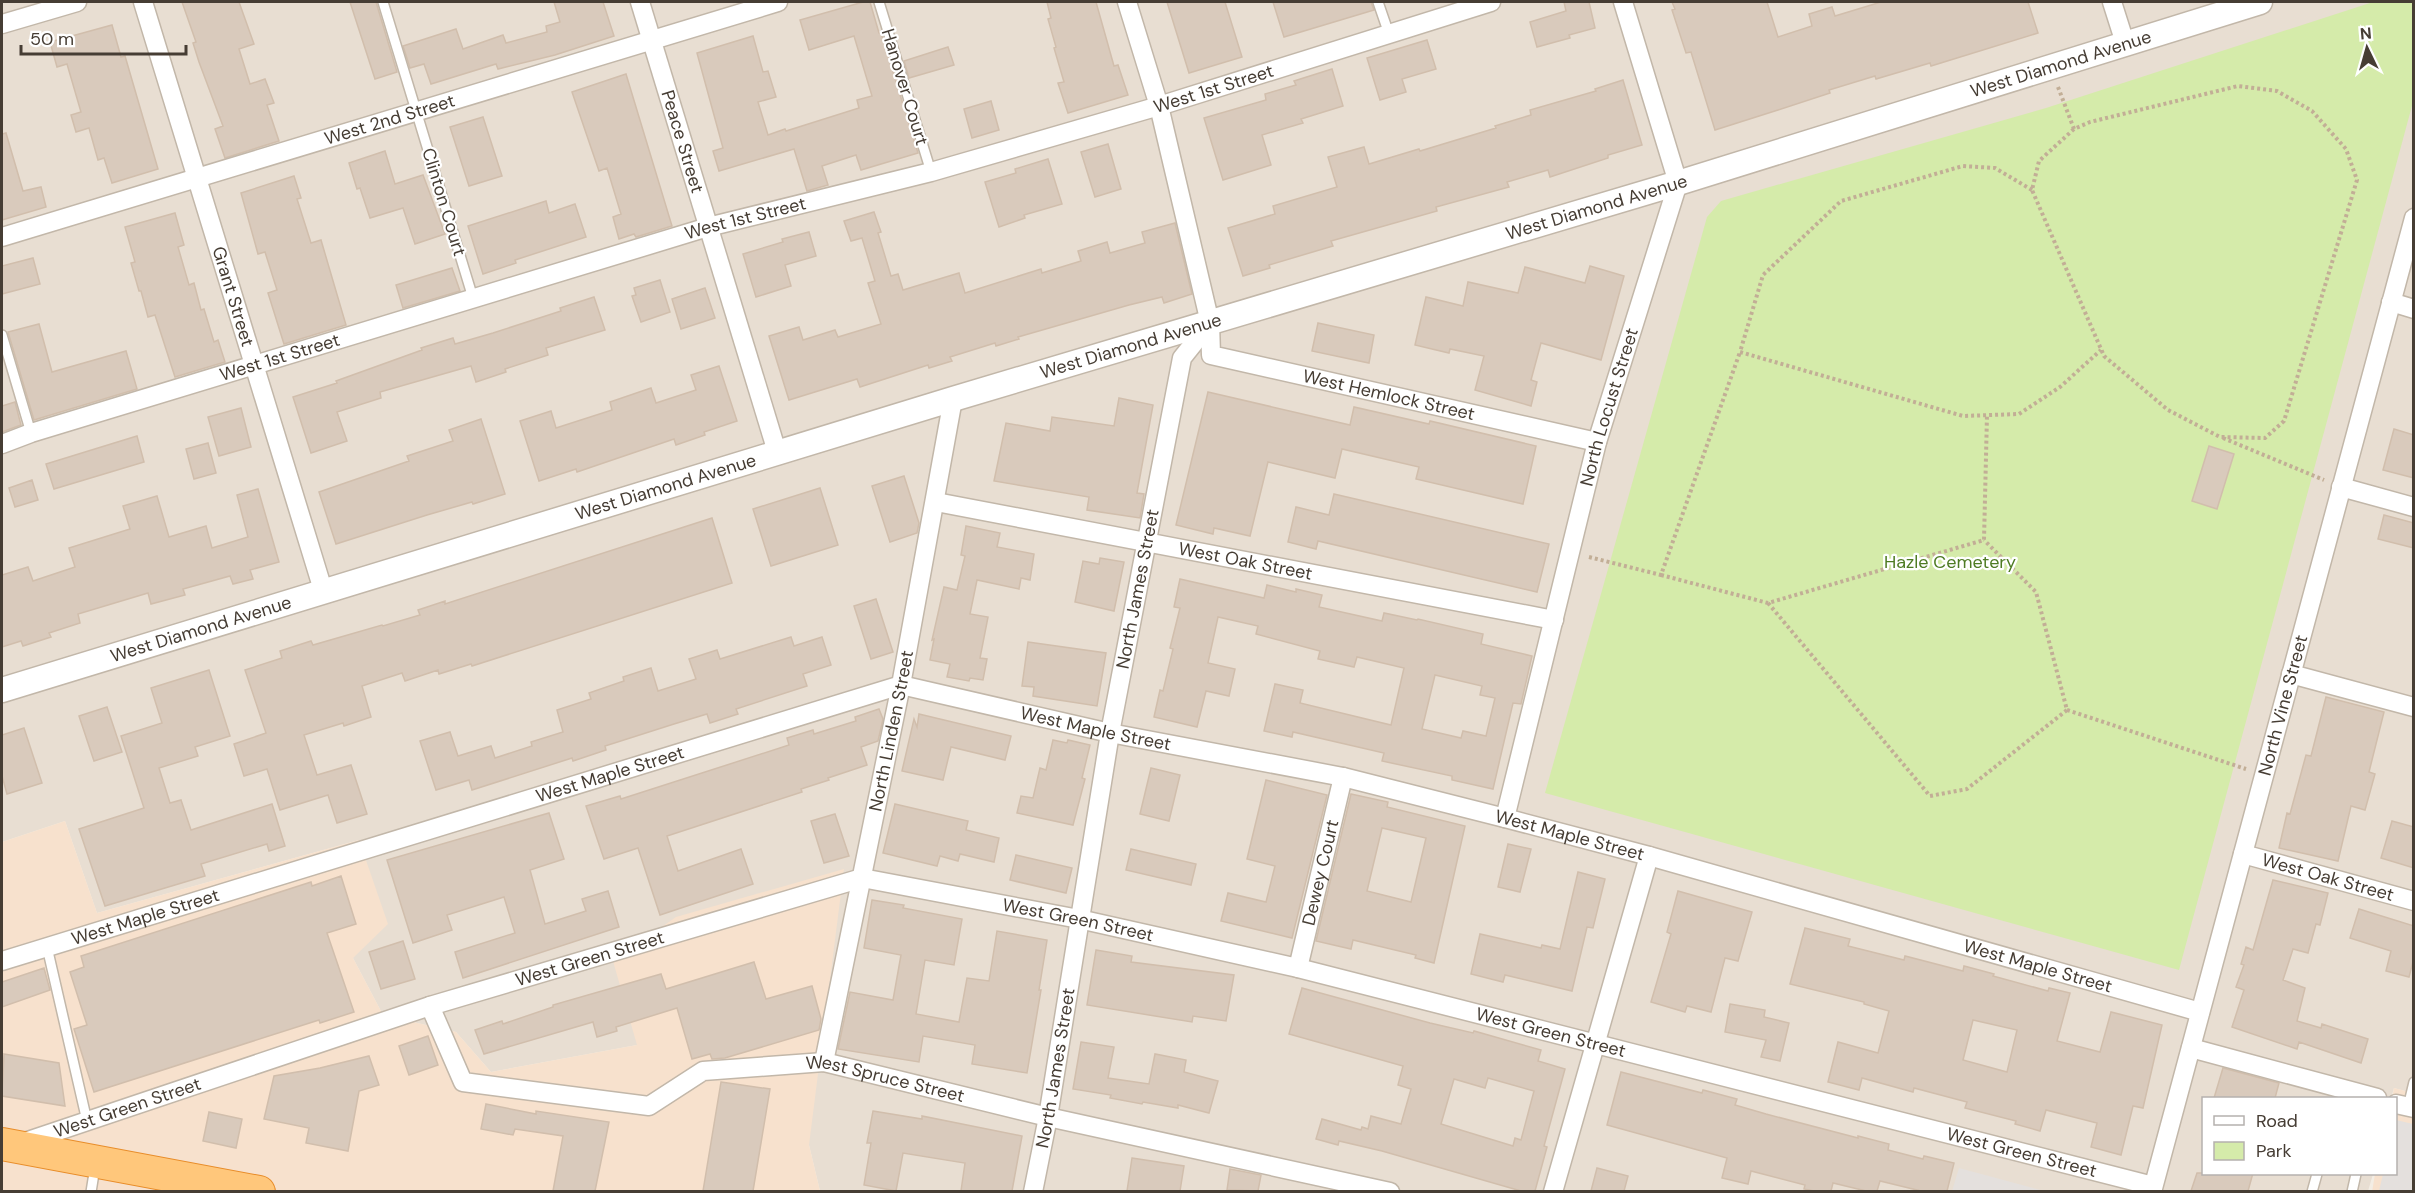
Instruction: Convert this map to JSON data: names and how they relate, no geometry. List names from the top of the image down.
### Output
{
  "streets": {
    "street": [
      "West Diamond Avenue",
      "West 1st Street",
      "West 2nd Street",
      "Peace Street",
      "Grant Street",
      "West Hemlock Street",
      "North Locust Street",
      "West Oak Street",
      "North James Street",
      "North Vine Street",
      "West Maple Street",
      "North Linden Street",
      "Dewey Court",
      "West Green Street",
      "West Spruce Street"
    ],
    "lane": ["Hanover Court", "Clinton Court"]
  },
  "crossings": [
    ["West Diamond Avenue", "Peace Street"],
    ["West Diamond Avenue", "Grant Street"],
    ["West Diamond Avenue", "West Hemlock Street"],
    ["West Diamond Avenue", "North Locust Street"],
    ["West Diamond Avenue", "North James Street"],
    ["West Diamond Avenue", "North Linden Street"],
    ["Hanover Court", "West 1st Street"],
    ["West 1st Street", "Peace Street"],
    ["West 1st Street", "Clinton Court"],
    ["West 1st Street", "Grant Street"],
    ["West 2nd Street", "Peace Street"],
    ["West 2nd Street", "Clinton Court"],
    ["West 2nd Street", "Grant Street"],
    ["West Hemlock Street", "North Locust Street"],
    ["West Hemlock Street", "North James Street"],
    ["North Locust Street", "West Oak Street"],
    ["North Locust Street", "West Maple Street"],
    ["West Oak Street", "North James Street"],
    ["West Oak Street", "North Vine Street"],
    ["West Oak Street", "North Linden Street"],
    ["North James Street", "West Maple Street"],
    ["North James Street", "West Green Street"],
    ["North James Street", "West Spruce Street"],
    ["North Vine Street", "West Maple Street"],
    ["North Vine Street", "West Green Street"],
    ["West Maple Street", "North Linden Street"],
    ["West Maple Street", "Dewey Court"],
    ["North Linden Street", "West Green Street"],
    ["North Linden Street", "West Spruce Street"],
    ["Dewey Court", "West Green Street"],
    ["West Green Street", "West Spruce Street"]
  ],
  "parks": ["Hazle Cemetery"],
  "legend": ["Road", "Park"],
  "scale_bar": "50 m",
  "north": "top"
}
